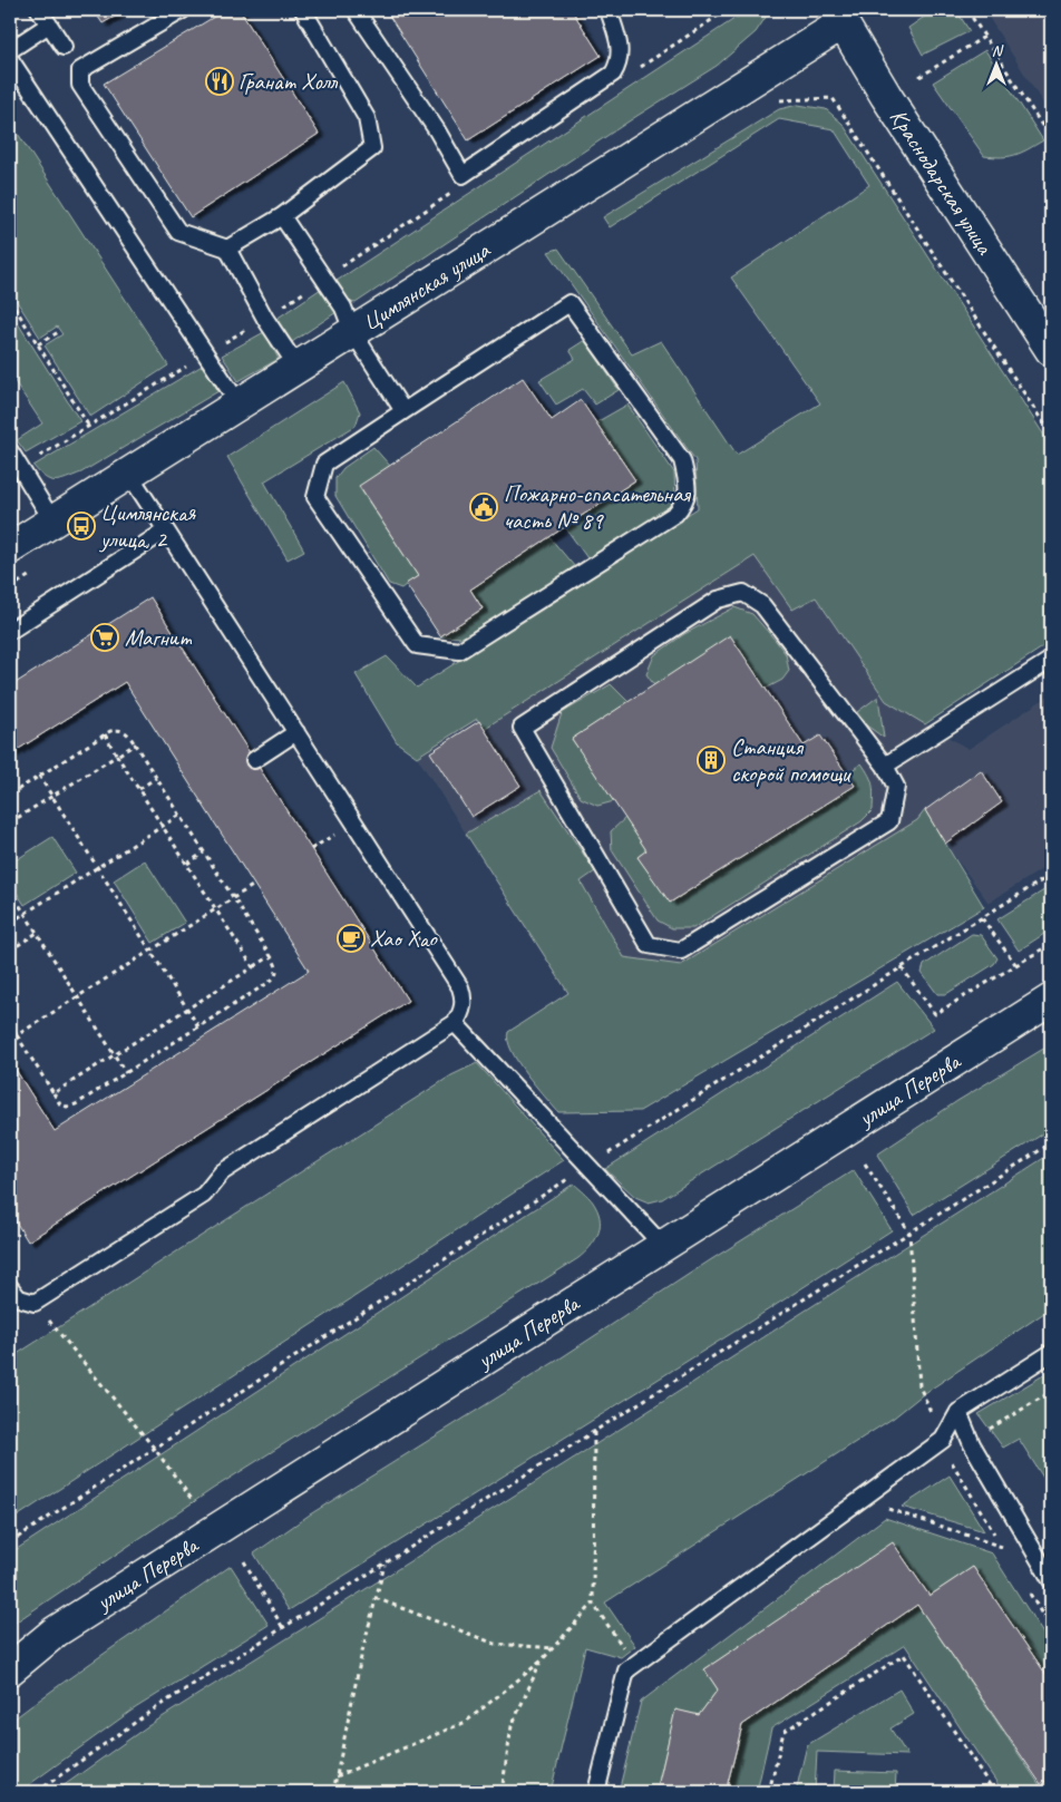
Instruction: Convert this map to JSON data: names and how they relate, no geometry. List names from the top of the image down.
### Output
{
  "streets": {
    "street": ["Краснодарская улица", "Цимлянская улица", "улица Перерва"]
  },
  "crossings": [
    ["Краснодарская улица", "Цимлянская улица"]
  ],
  "places": {
    "restaurant": ["Гранат Холл"],
    "public building": ["Пожарно-спасательная часть № 89"],
    "bus stop": ["Цимлянская улица, 2"],
    "supermarket": ["Магнит"],
    "building": ["Станция скорой помощи"],
    "cafe": ["Хао Хао"]
  },
  "north": "top"
}
